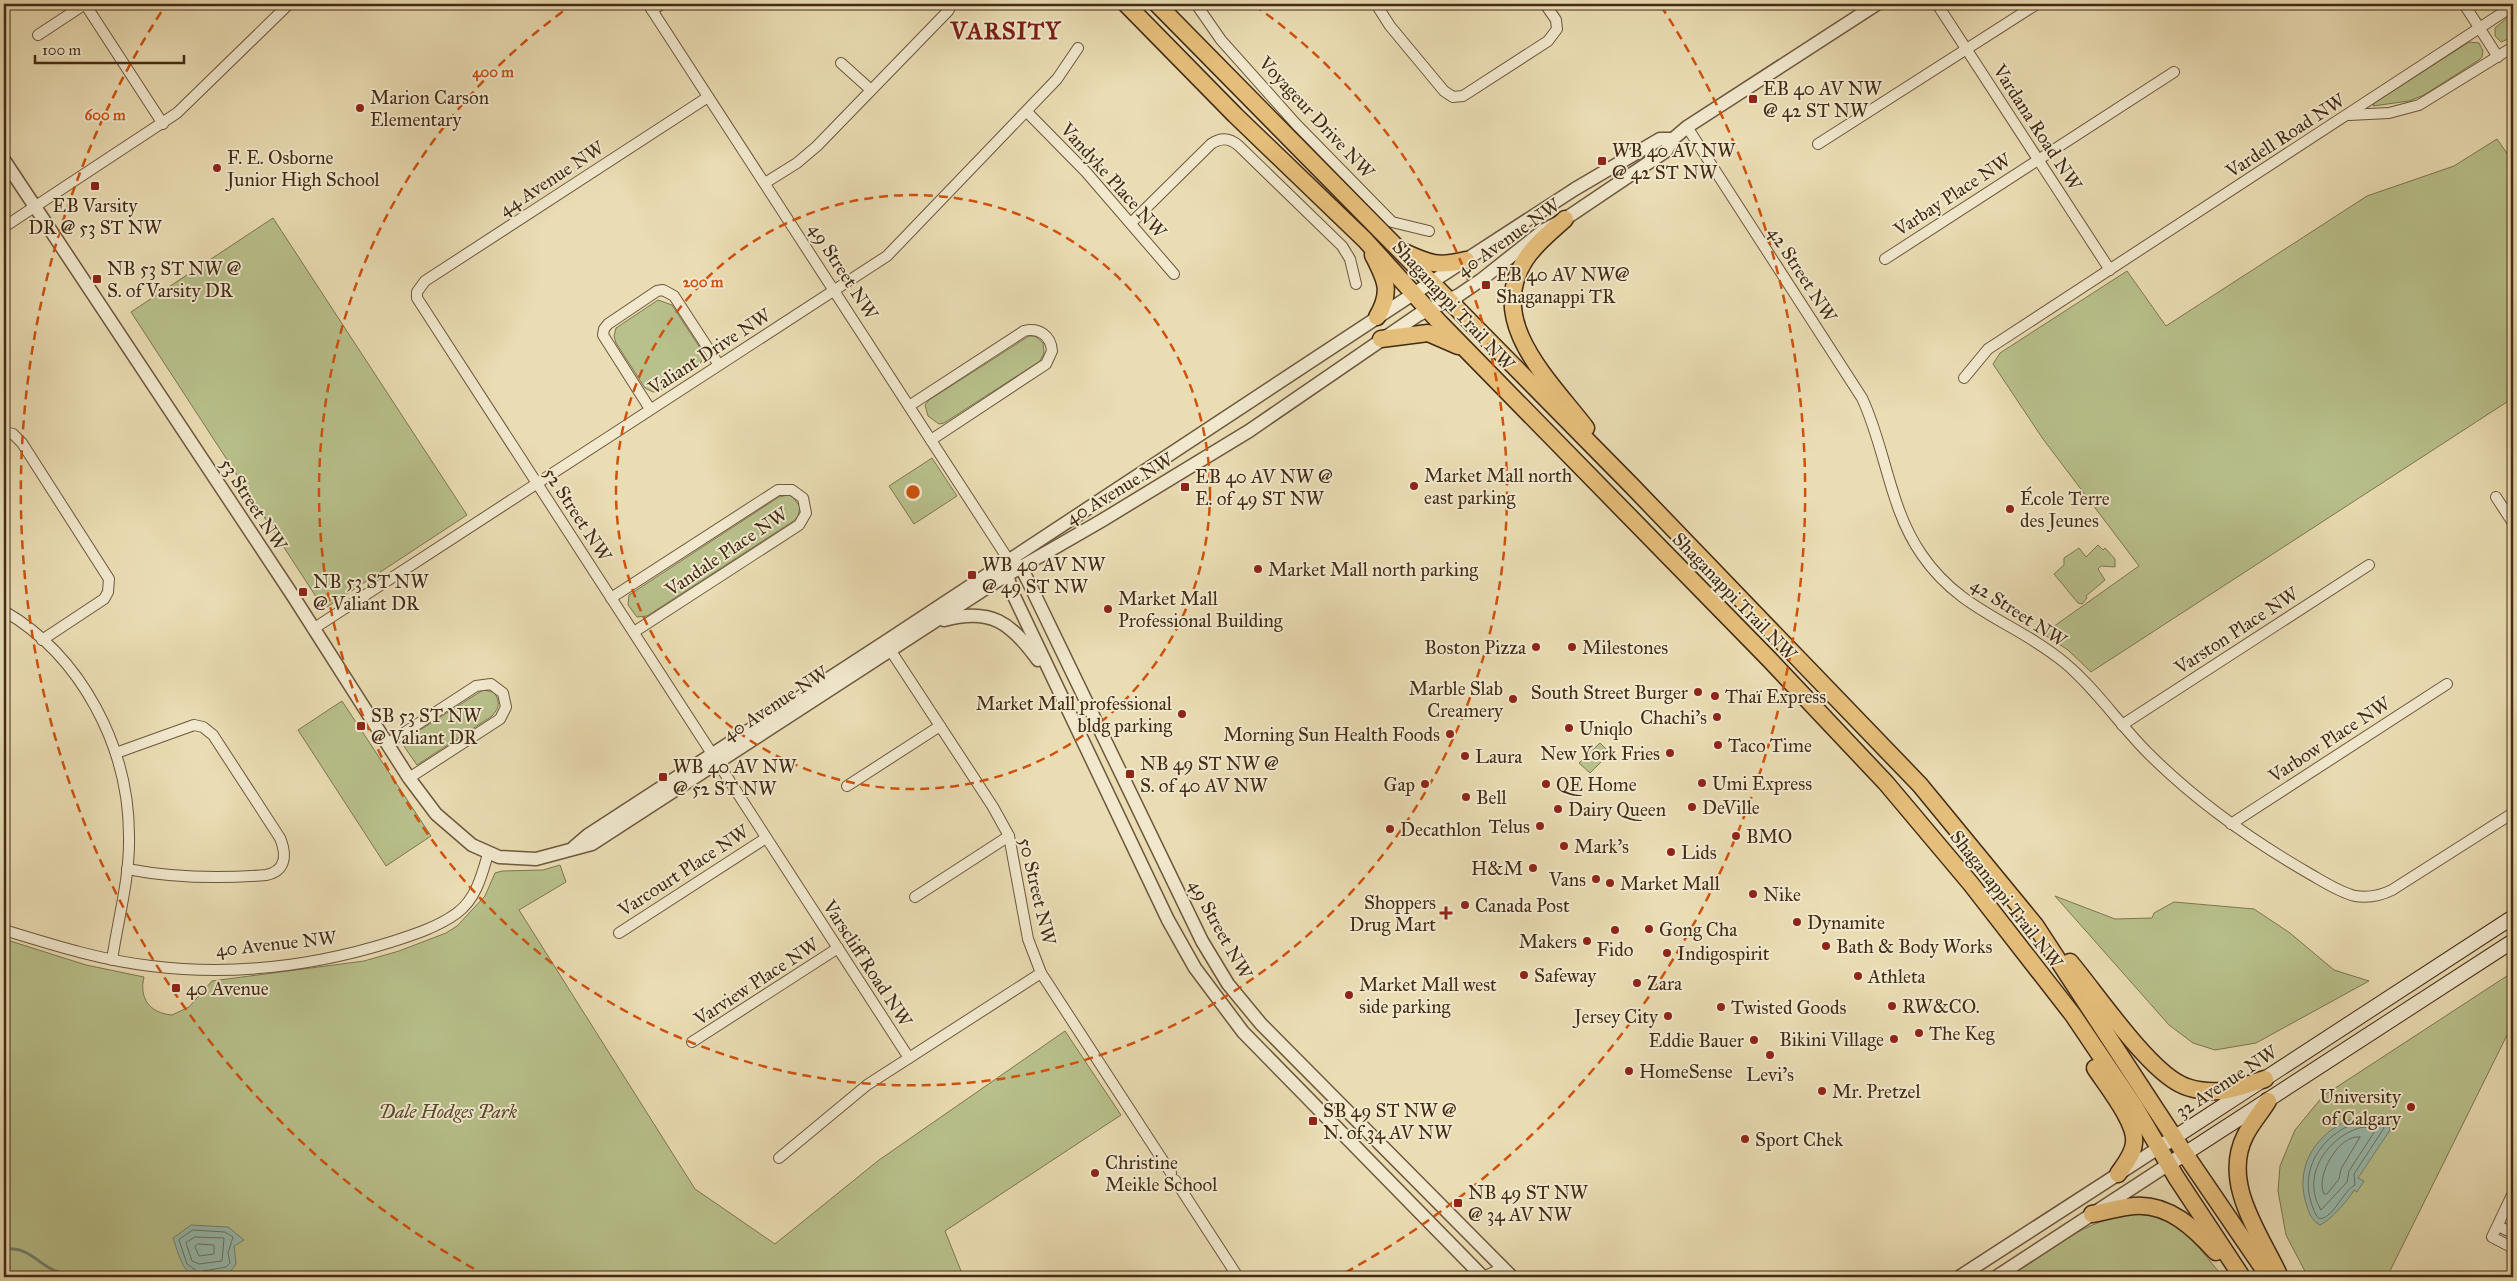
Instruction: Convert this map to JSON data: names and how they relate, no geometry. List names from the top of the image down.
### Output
{
  "streets": {
    "main road": ["Shaganappi Trail NW", "32 Avenue NW"],
    "street": [
      "Voyageur Drive NW",
      "Vardana Road NW",
      "Vardell Road NW",
      "44 Avenue NW",
      "Vandyke Place NW",
      "Varbay Place NW",
      "40 Avenue NW",
      "49 Street NW",
      "42 Street NW",
      "Valiant Drive NW",
      "53 Street NW",
      "52 Street NW",
      "Vandale Place NW",
      "Varston Place NW",
      "Varbow Place NW",
      "Varcourt Place NW",
      "50 Street NW",
      "Varscliff Road NW",
      "Varview Place NW"
    ]
  },
  "crossings": [
    ["Vardana Road NW", "Vardell Road NW"],
    ["Vardana Road NW", "Varbay Place NW"],
    ["44 Avenue NW", "49 Street NW"],
    ["44 Avenue NW", "52 Street NW"],
    ["Vandyke Place NW", "Valiant Drive NW"],
    ["40 Avenue NW", "49 Street NW"],
    ["40 Avenue NW", "42 Street NW"],
    ["40 Avenue NW", "Shaganappi Trail NW"],
    ["40 Avenue NW", "53 Street NW"],
    ["40 Avenue NW", "52 Street NW"],
    ["40 Avenue NW", "50 Street NW"],
    ["40 Avenue NW", "Varscliff Road NW"],
    ["49 Street NW", "Valiant Drive NW"],
    ["42 Street NW", "Varston Place NW"],
    ["42 Street NW", "Varbow Place NW"],
    ["Shaganappi Trail NW", "32 Avenue NW"],
    ["Valiant Drive NW", "53 Street NW"],
    ["Valiant Drive NW", "52 Street NW"],
    ["52 Street NW", "Vandale Place NW"],
    ["52 Street NW", "Varscliff Road NW"],
    ["Varcourt Place NW", "Varscliff Road NW"],
    ["Varscliff Road NW", "Varview Place NW"]
  ],
  "districts": ["VARSITY"],
  "parks": ["Dale Hodges Park"],
  "places": {
    "transit": [
      "EB 40 AV NW @ 42 ST NW",
      "WB 40 AV NW @ 42 ST NW",
      "EB Varsity DR @ 53 ST NW",
      "NB 53 ST NW @ S. of Varsity DR",
      "EB 40 AV NW@ Shaganappi TR",
      "EB 40 AV NW @ E. of 49 ST NW",
      "WB 40 AV NW @ 49 ST NW",
      "NB 53 ST NW @ Valiant DR",
      "SB 53 ST NW @ Valiant DR",
      "NB 49 ST NW @ S. of 40 AV NW",
      "WB 40 AV NW @ 52 ST NW",
      "40 Avenue",
      "SB 49 ST NW @ N. of 34 AV NW",
      "NB 49 ST NW @ 34 AV NW"
    ],
    "other": [
      "Marion Carson Elementary",
      "F. E. Osborne Junior High School",
      "Market Mall north east parking",
      "École Terre des Jeunes",
      "Market Mall north parking",
      "Market Mall Professional Building",
      "Boston Pizza",
      "Milestones",
      "South Street Burger",
      "Thaï Express",
      "Marble Slab Creamery",
      "Market Mall professional bldg parking",
      "Chachi's",
      "Uniqlo",
      "Morning Sun Health Foods",
      "Taco Time",
      "New York Fries",
      "Laura",
      "Umi Express",
      "Gap",
      "QE Home",
      "Bell",
      "DeVille",
      "Dairy Queen",
      "Telus",
      "Decathlon",
      "BMO",
      "Mark's",
      "Lids",
      "H&M",
      "Vans",
      "Market Mall",
      "Nike",
      "Canada Post",
      "Dynamite",
      "Gong Cha",
      "Fido",
      "Makers",
      "Bath & Body Works",
      "Indigospirit",
      "Safeway",
      "Athleta",
      "Zara",
      "Market Mall west side parking",
      "RW&CO.",
      "Twisted Goods",
      "Jersey City",
      "The Keg",
      "Bikini Village",
      "Eddie Bauer",
      "Levi's",
      "HomeSense",
      "Mr. Pretzel",
      "University of Calgary",
      "Sport Chek",
      "Christine Meikle School"
    ],
    "health": ["Shoppers Drug Mart"]
  },
  "scale_bar": "100 m",
  "rings": ["400 m", "600 m", "200 m"]
}
